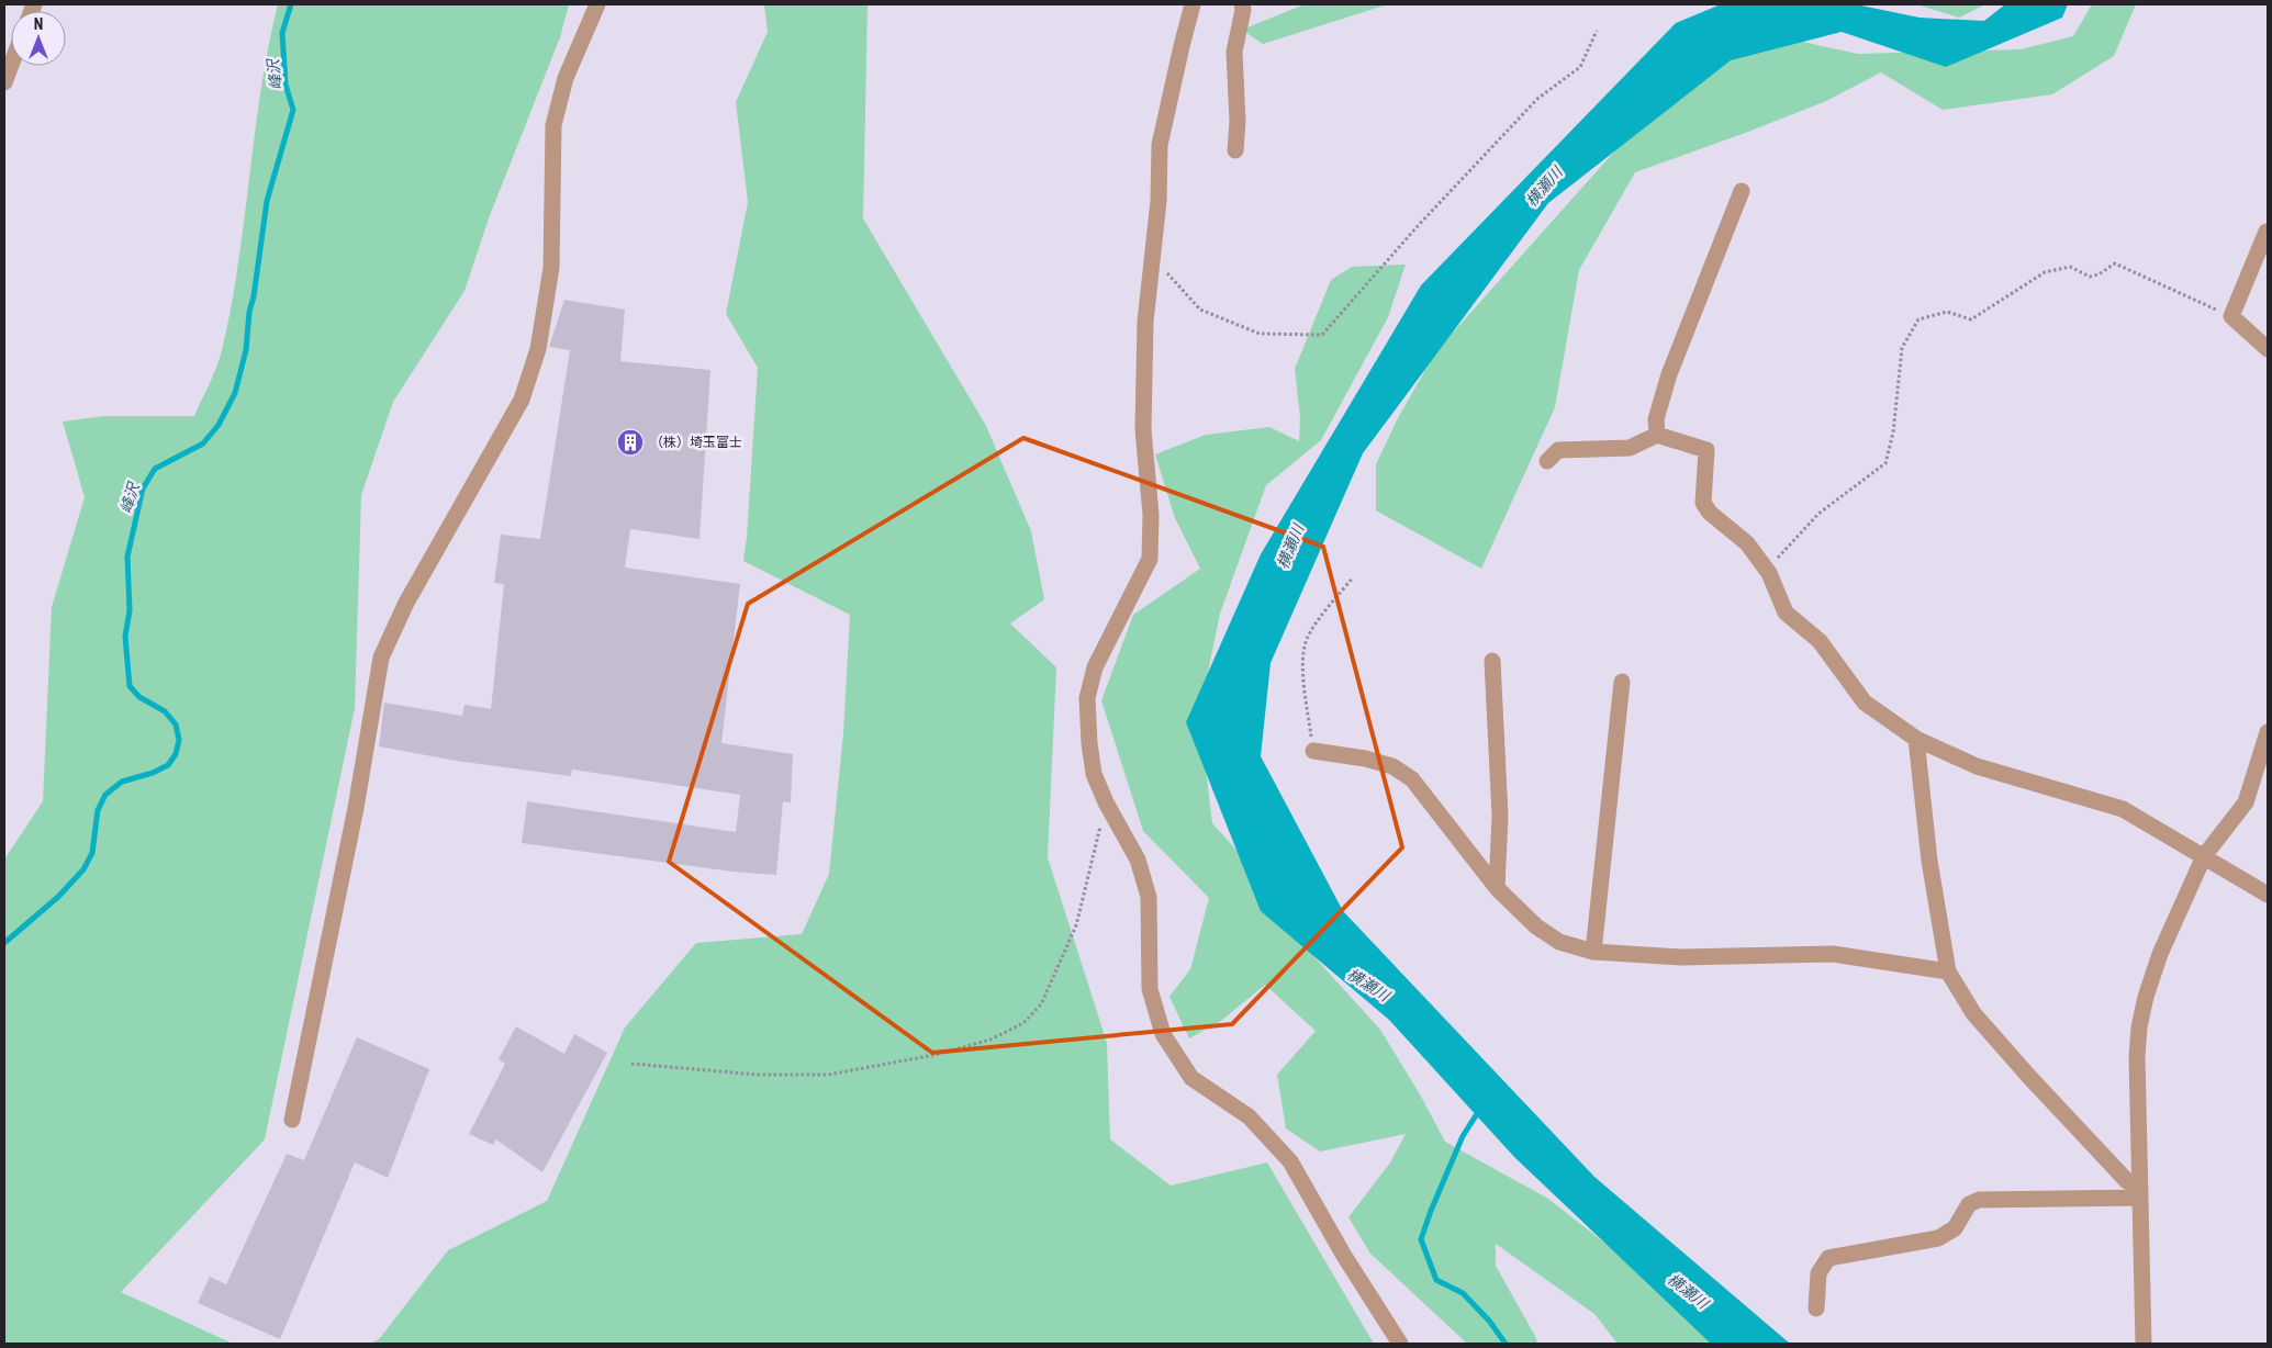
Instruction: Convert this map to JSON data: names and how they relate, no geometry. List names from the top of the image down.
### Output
{
  "water": ["峰沢", "横瀬川"],
  "places": {
    "building": ["（株）埼玉富士"]
  },
  "north": "top"
}
